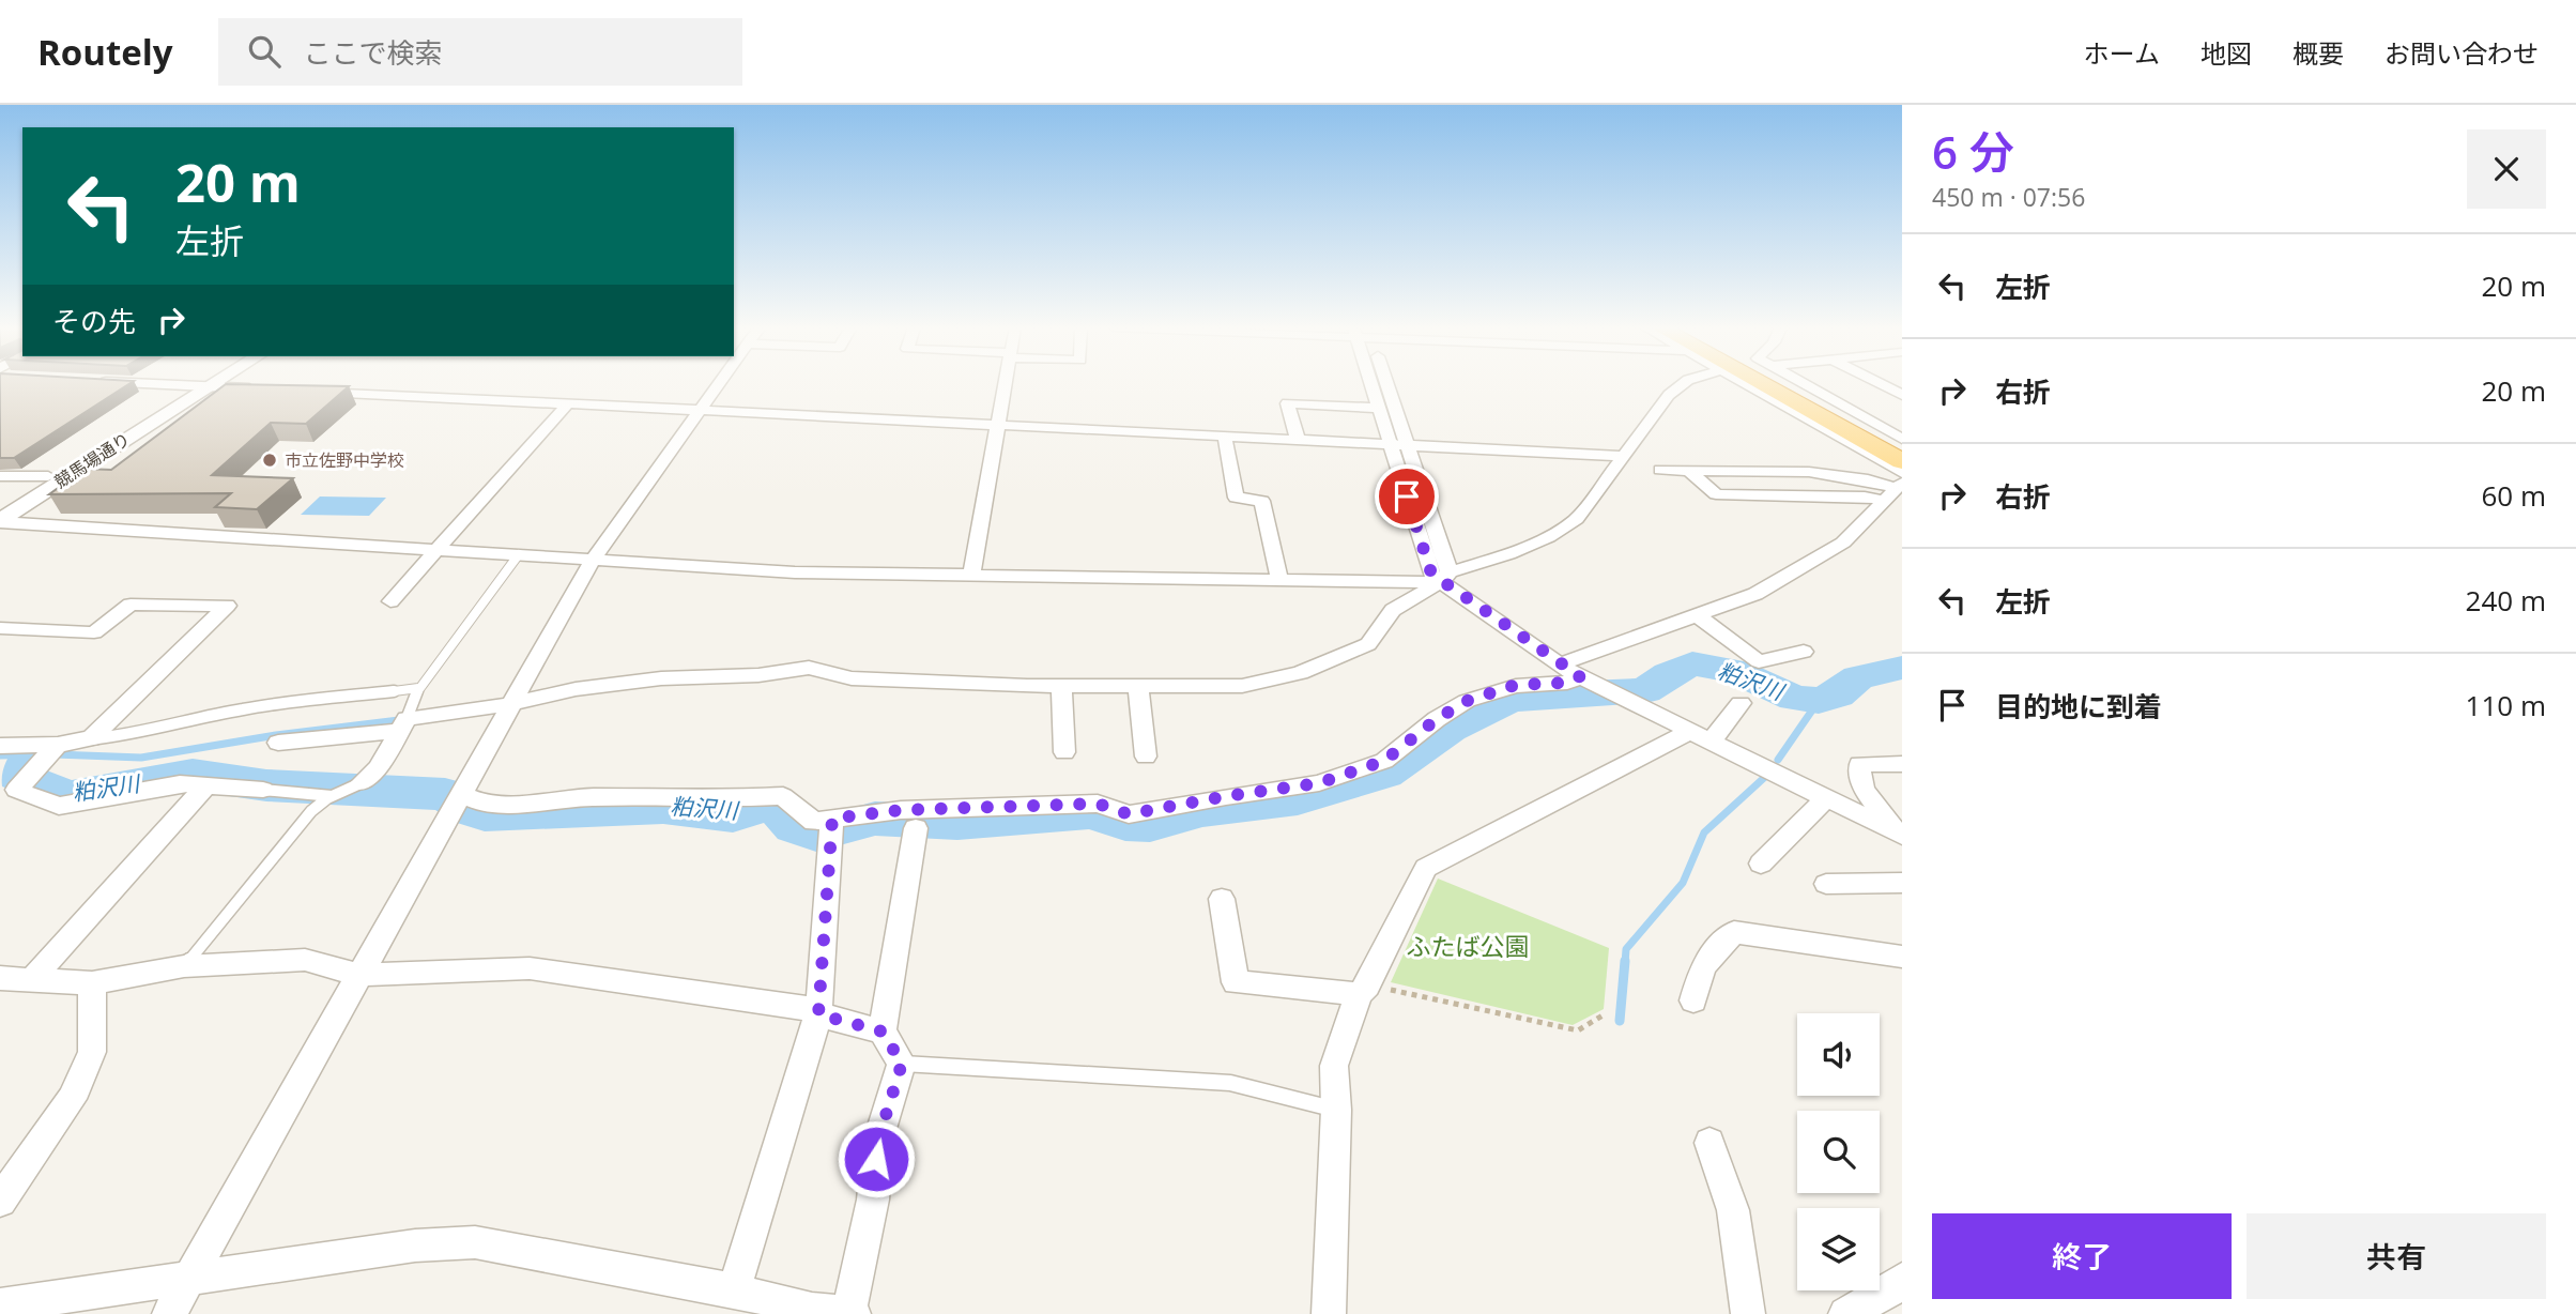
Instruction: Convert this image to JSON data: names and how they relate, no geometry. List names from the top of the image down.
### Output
{
  "streets": {
    "street": ["競馬場通り"]
  },
  "water": ["粕沢川"],
  "parks": ["ふたば公園"],
  "places": ["市立佐野中学校"],
  "page": {
    "header": "Routely",
    "search": "ここで検索",
    "nav": [
      "ホーム",
      "地図",
      "概要",
      "お問い合わせ"
    ],
    "heading": ["6 分", "450 m · 07:56"],
    "turn": ["20 m", "左折"],
    "list": [
      {
        "name": "左折",
        "value": "20 m"
      },
      {
        "name": "右折",
        "value": "20 m"
      },
      {
        "name": "右折",
        "value": "60 m"
      },
      {
        "name": "左折",
        "value": "240 m"
      },
      {
        "name": "目的地に到着",
        "value": "110 m"
      }
    ],
    "then": "その先",
    "buttons": ["終了", "共有"]
  }
}
